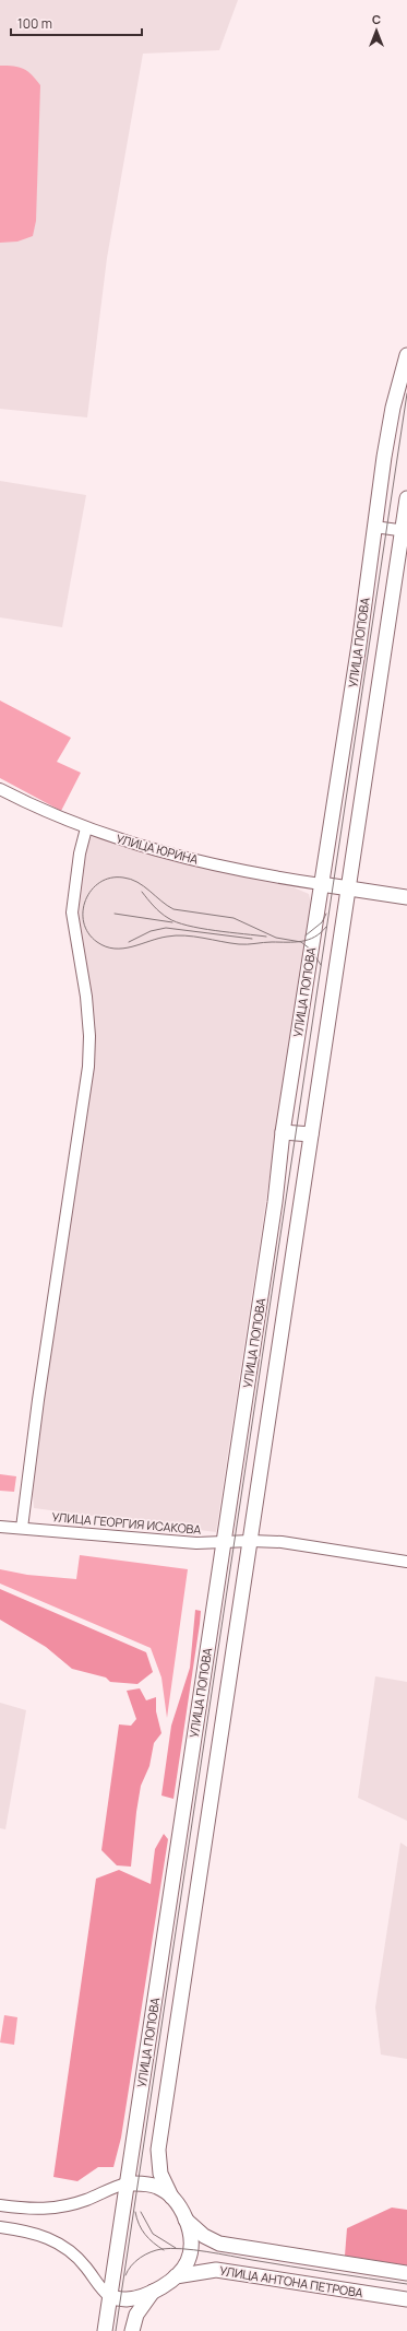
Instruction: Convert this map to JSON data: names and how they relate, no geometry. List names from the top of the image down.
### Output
{
  "streets": {
    "main road": ["УЛИЦА ПОПОВА", "УЛИЦА АНТОНА ПЕТРОВА"],
    "street": ["УЛИЦА ЮРИНА", "УЛИЦА ГЕОРГИЯ ИСАКОВА"]
  },
  "crossings": [
    ["УЛИЦА ПОПОВА", "УЛИЦА ЮРИНА"],
    ["УЛИЦА ПОПОВА", "УЛИЦА ГЕОРГИЯ ИСАКОВА"]
  ],
  "scale_bar": "100 m",
  "north": "top"
}
